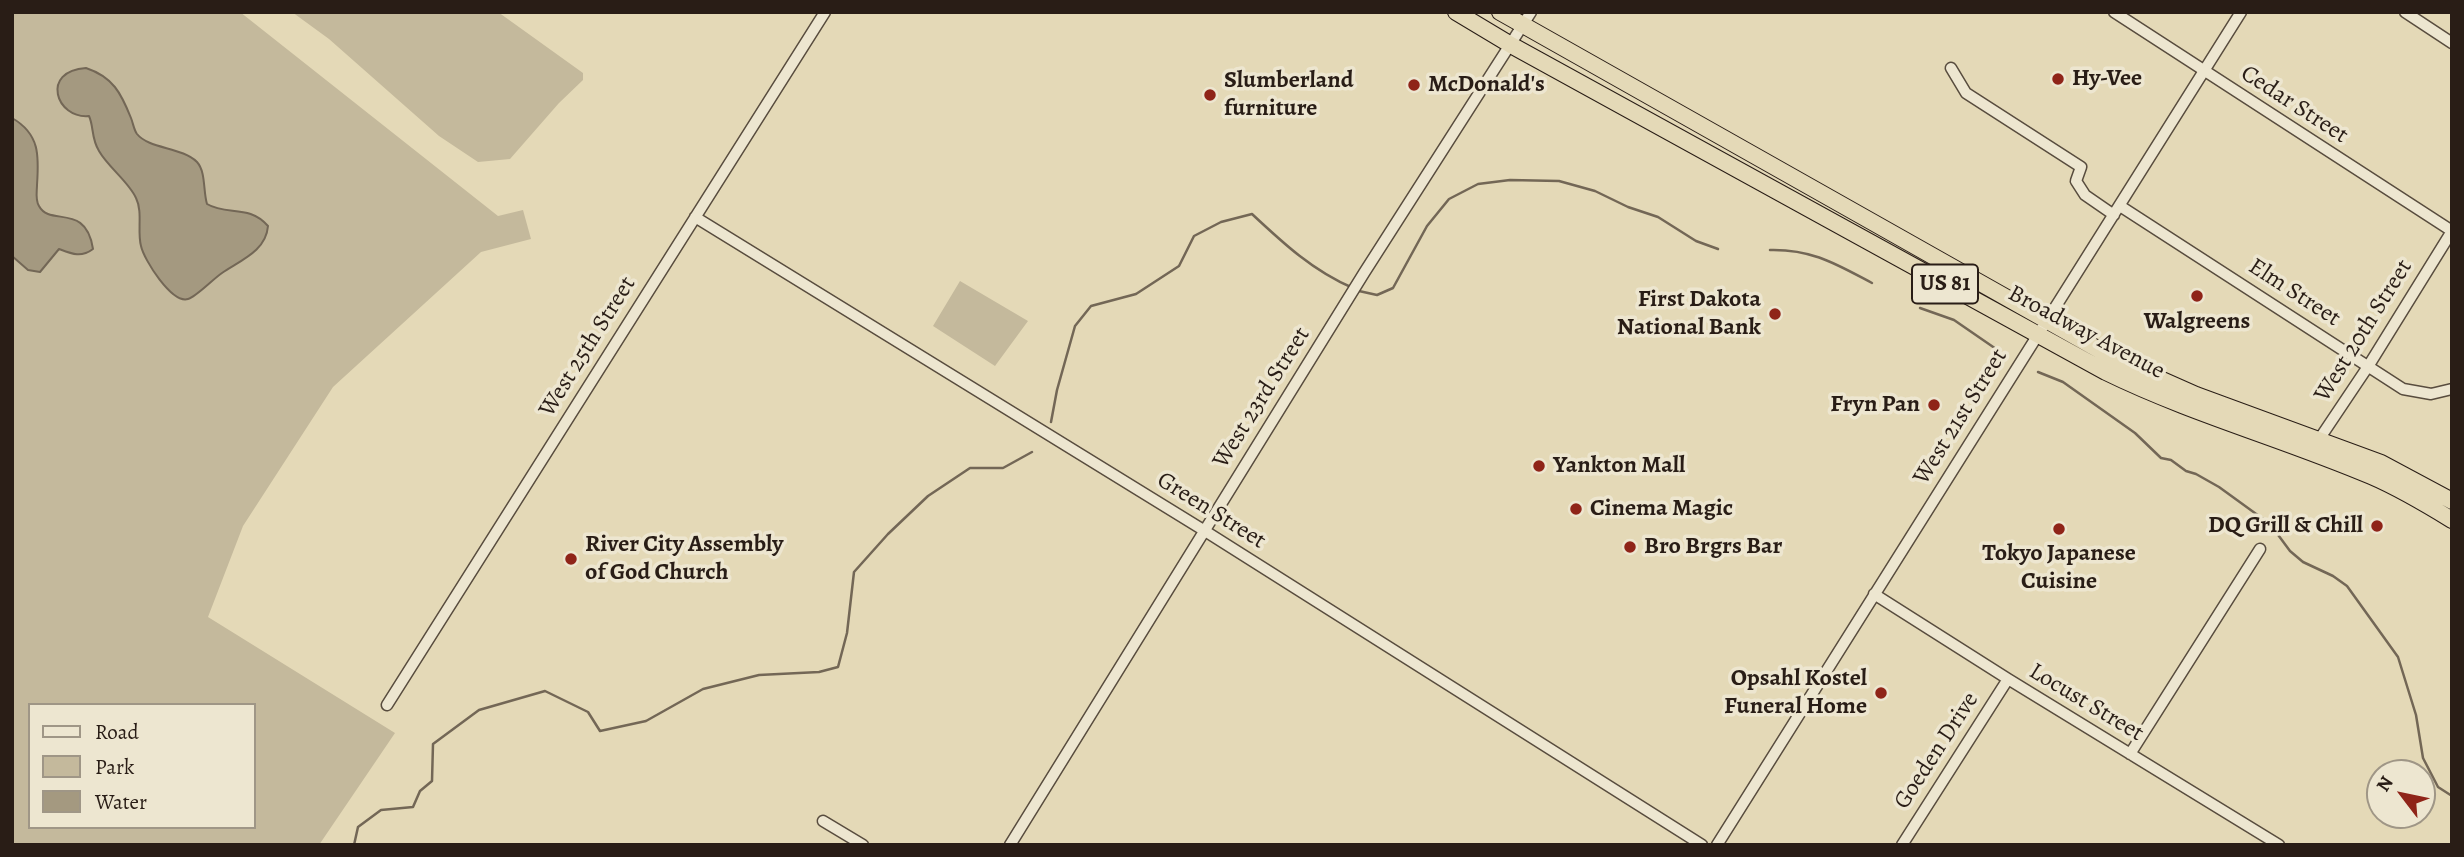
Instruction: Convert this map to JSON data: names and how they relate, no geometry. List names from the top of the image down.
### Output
{
  "streets": {
    "highway": ["US 81", "Broadway Avenue"],
    "street": [
      "Cedar Street",
      "Elm Street",
      "West 20th Street",
      "West 25th Street",
      "West 23rd Street",
      "West 21st Street",
      "Green Street",
      "Locust Street",
      "Goeden Drive"
    ]
  },
  "crossings": [
    ["Cedar Street", "West 20th Street"],
    ["Cedar Street", "West 21st Street"],
    ["Elm Street", "West 20th Street"],
    ["Elm Street", "West 21st Street"],
    ["West 20th Street", "Broadway Avenue"],
    ["Broadway Avenue", "West 23rd Street"],
    ["Broadway Avenue", "West 21st Street"],
    ["West 25th Street", "Green Street"],
    ["West 23rd Street", "Green Street"],
    ["West 21st Street", "Locust Street"],
    ["Locust Street", "Goeden Drive"]
  ],
  "places": [
    "Hy-Vee",
    "McDonald's",
    "Slumberland furniture",
    "Walgreens",
    "First Dakota National Bank",
    "Fryn Pan",
    "Yankton Mall",
    "Cinema Magic",
    "DQ Grill & Chill",
    "Tokyo Japanese Cuisine",
    "Bro Brgrs Bar",
    "River City Assembly of God Church",
    "Opsahl Kostel Funeral Home"
  ],
  "legend": ["Road", "Park", "Water"],
  "north": "top left"
}
